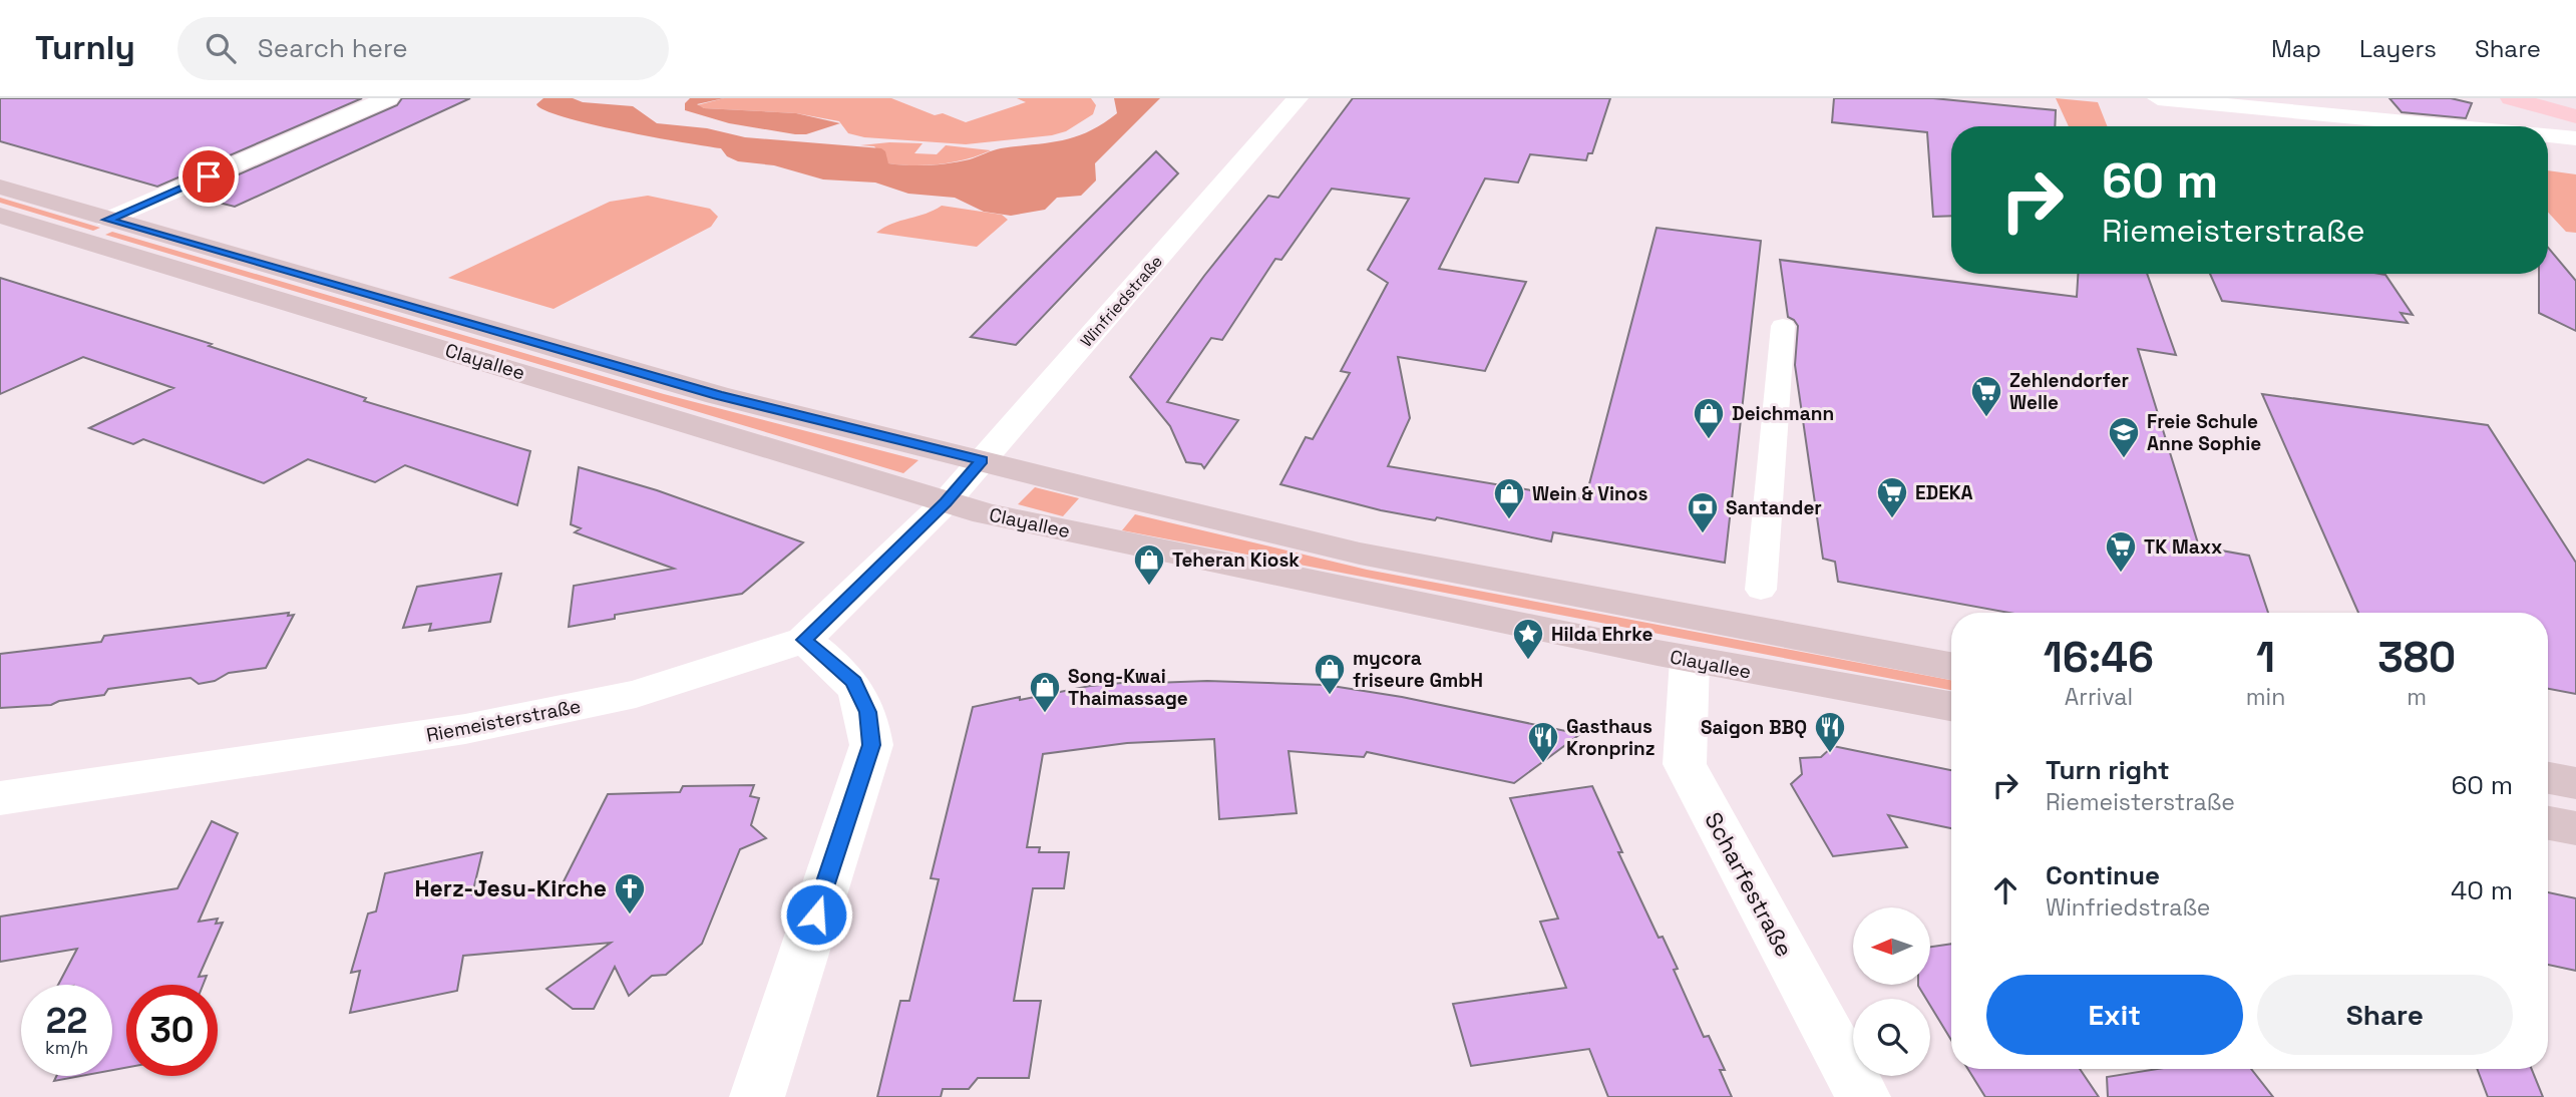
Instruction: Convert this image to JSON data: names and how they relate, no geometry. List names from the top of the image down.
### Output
{
  "streets": {
    "main road": ["Clayallee"],
    "street": ["Winfriedstraße", "Riemeisterstraße", "Scharfestraße"]
  },
  "crossings": [
    ["Winfriedstraße", "Clayallee"],
    ["Winfriedstraße", "Riemeisterstraße"],
    ["Clayallee", "Riemeisterstraße"],
    ["Clayallee", "Scharfestraße"]
  ],
  "places": {
    "supermarket": ["Zehlendorfer Welle", "EDEKA", "TK Maxx"],
    "shop": [
      "Deichmann",
      "Wein & Vinos",
      "Teheran Kiosk",
      "mycora friseure GmbH",
      "Song-Kwai Thaimassage"
    ],
    "school or university": ["Freie Schule Anne Sophie"],
    "bank": ["Santander"],
    "place": ["Hilda Ehrke"],
    "restaurant": ["Saigon BBQ", "Gasthaus Kronprinz"],
    "church": ["Herz-Jesu-Kirche"]
  },
  "north": "left",
  "page": {
    "header": "Turnly",
    "search": "Search here",
    "nav": ["Map", "Layers", "Share"],
    "turn": ["60 m", "Riemeisterstraße"],
    "eta": [
      "16:46",
      "Arrival",
      "1",
      "min",
      "380",
      "m"
    ],
    "list": [
      {
        "name": "Turn right",
        "note": "Riemeisterstraße",
        "value": "60 m"
      },
      {
        "name": "Continue",
        "note": "Winfriedstraße",
        "value": "40 m"
      }
    ],
    "buttons": ["Exit", "Share"],
    "speed": "22 km/h",
    "limit": "30"
  }
}
